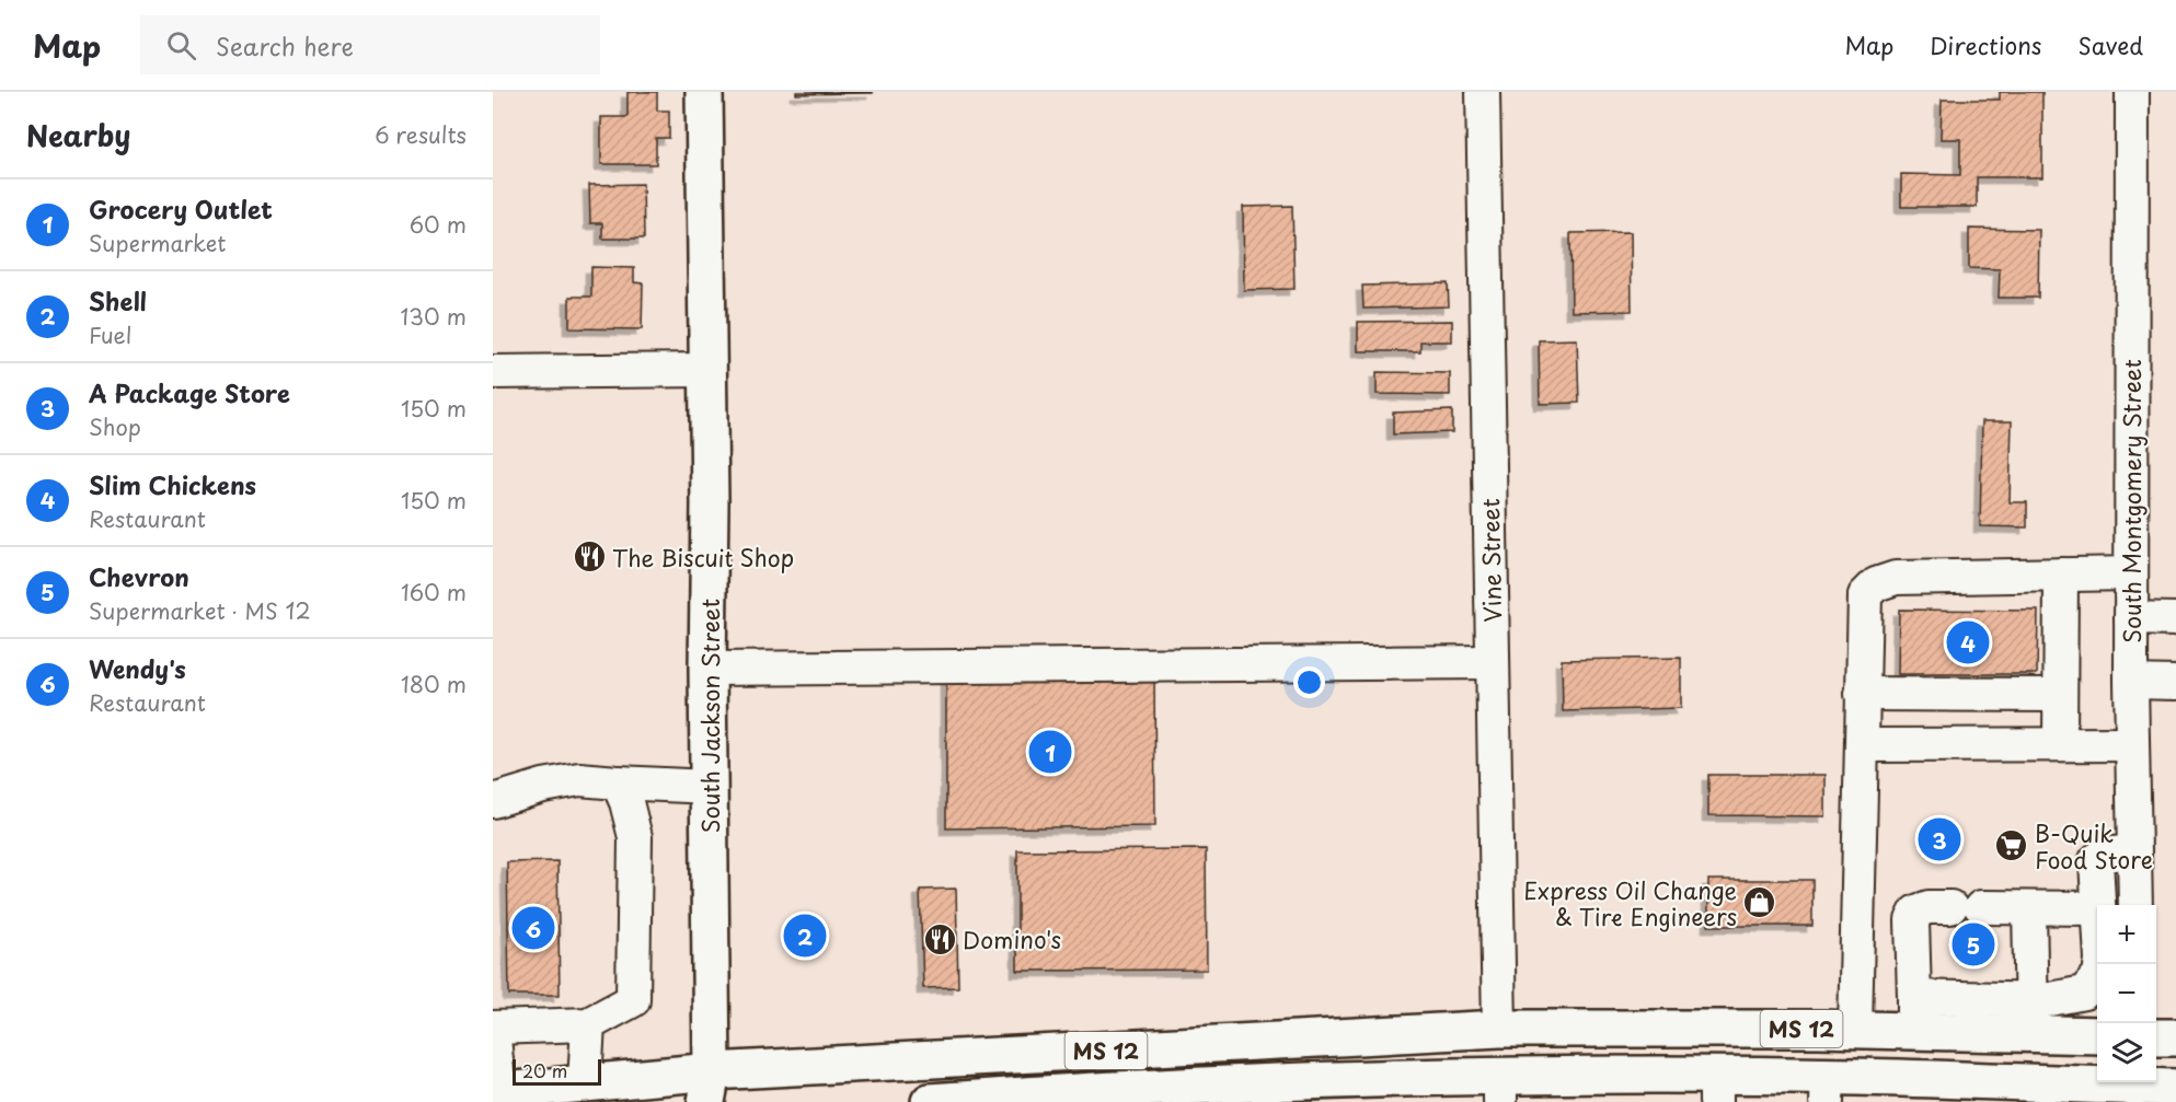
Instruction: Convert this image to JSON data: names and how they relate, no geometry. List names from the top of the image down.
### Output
{
  "streets": {
    "main road": ["South Jackson Street", "MS 12"],
    "street": ["South Montgomery Street", "Vine Street"]
  },
  "crossings": [
    ["Vine Street", "MS 12"],
    ["South Jackson Street", "MS 12"]
  ],
  "places": {
    "restaurant": ["The Biscuit Shop", "Domino's"],
    "supermarket": ["B-Quik Food Store"],
    "shop": ["Express Oil Change & Tire Engineers"]
  },
  "scale_bar": "20 m",
  "page": {
    "header": "Map",
    "search": "Search here",
    "nav": ["Map", "Directions", "Saved"],
    "heading": ["Nearby", "6 results"],
    "list": [
      {
        "mark": "1",
        "name": "Grocery Outlet",
        "note": "Supermarket",
        "value": "60 m"
      },
      {
        "mark": "2",
        "name": "Shell",
        "note": "Fuel",
        "value": "130 m"
      },
      {
        "mark": "3",
        "name": "A Package Store",
        "note": "Shop",
        "value": "150 m"
      },
      {
        "mark": "4",
        "name": "Slim Chickens",
        "note": "Restaurant",
        "value": "150 m"
      },
      {
        "mark": "5",
        "name": "Chevron",
        "note": "Supermarket · MS 12",
        "value": "160 m"
      },
      {
        "mark": "6",
        "name": "Wendy's",
        "note": "Restaurant",
        "value": "180 m"
      }
    ],
    "pins": [
      "4",
      "1",
      "3",
      "6",
      "2",
      "5"
    ],
    "map_buttons": ["+", "−"],
    "scale": "20 m"
  }
}
